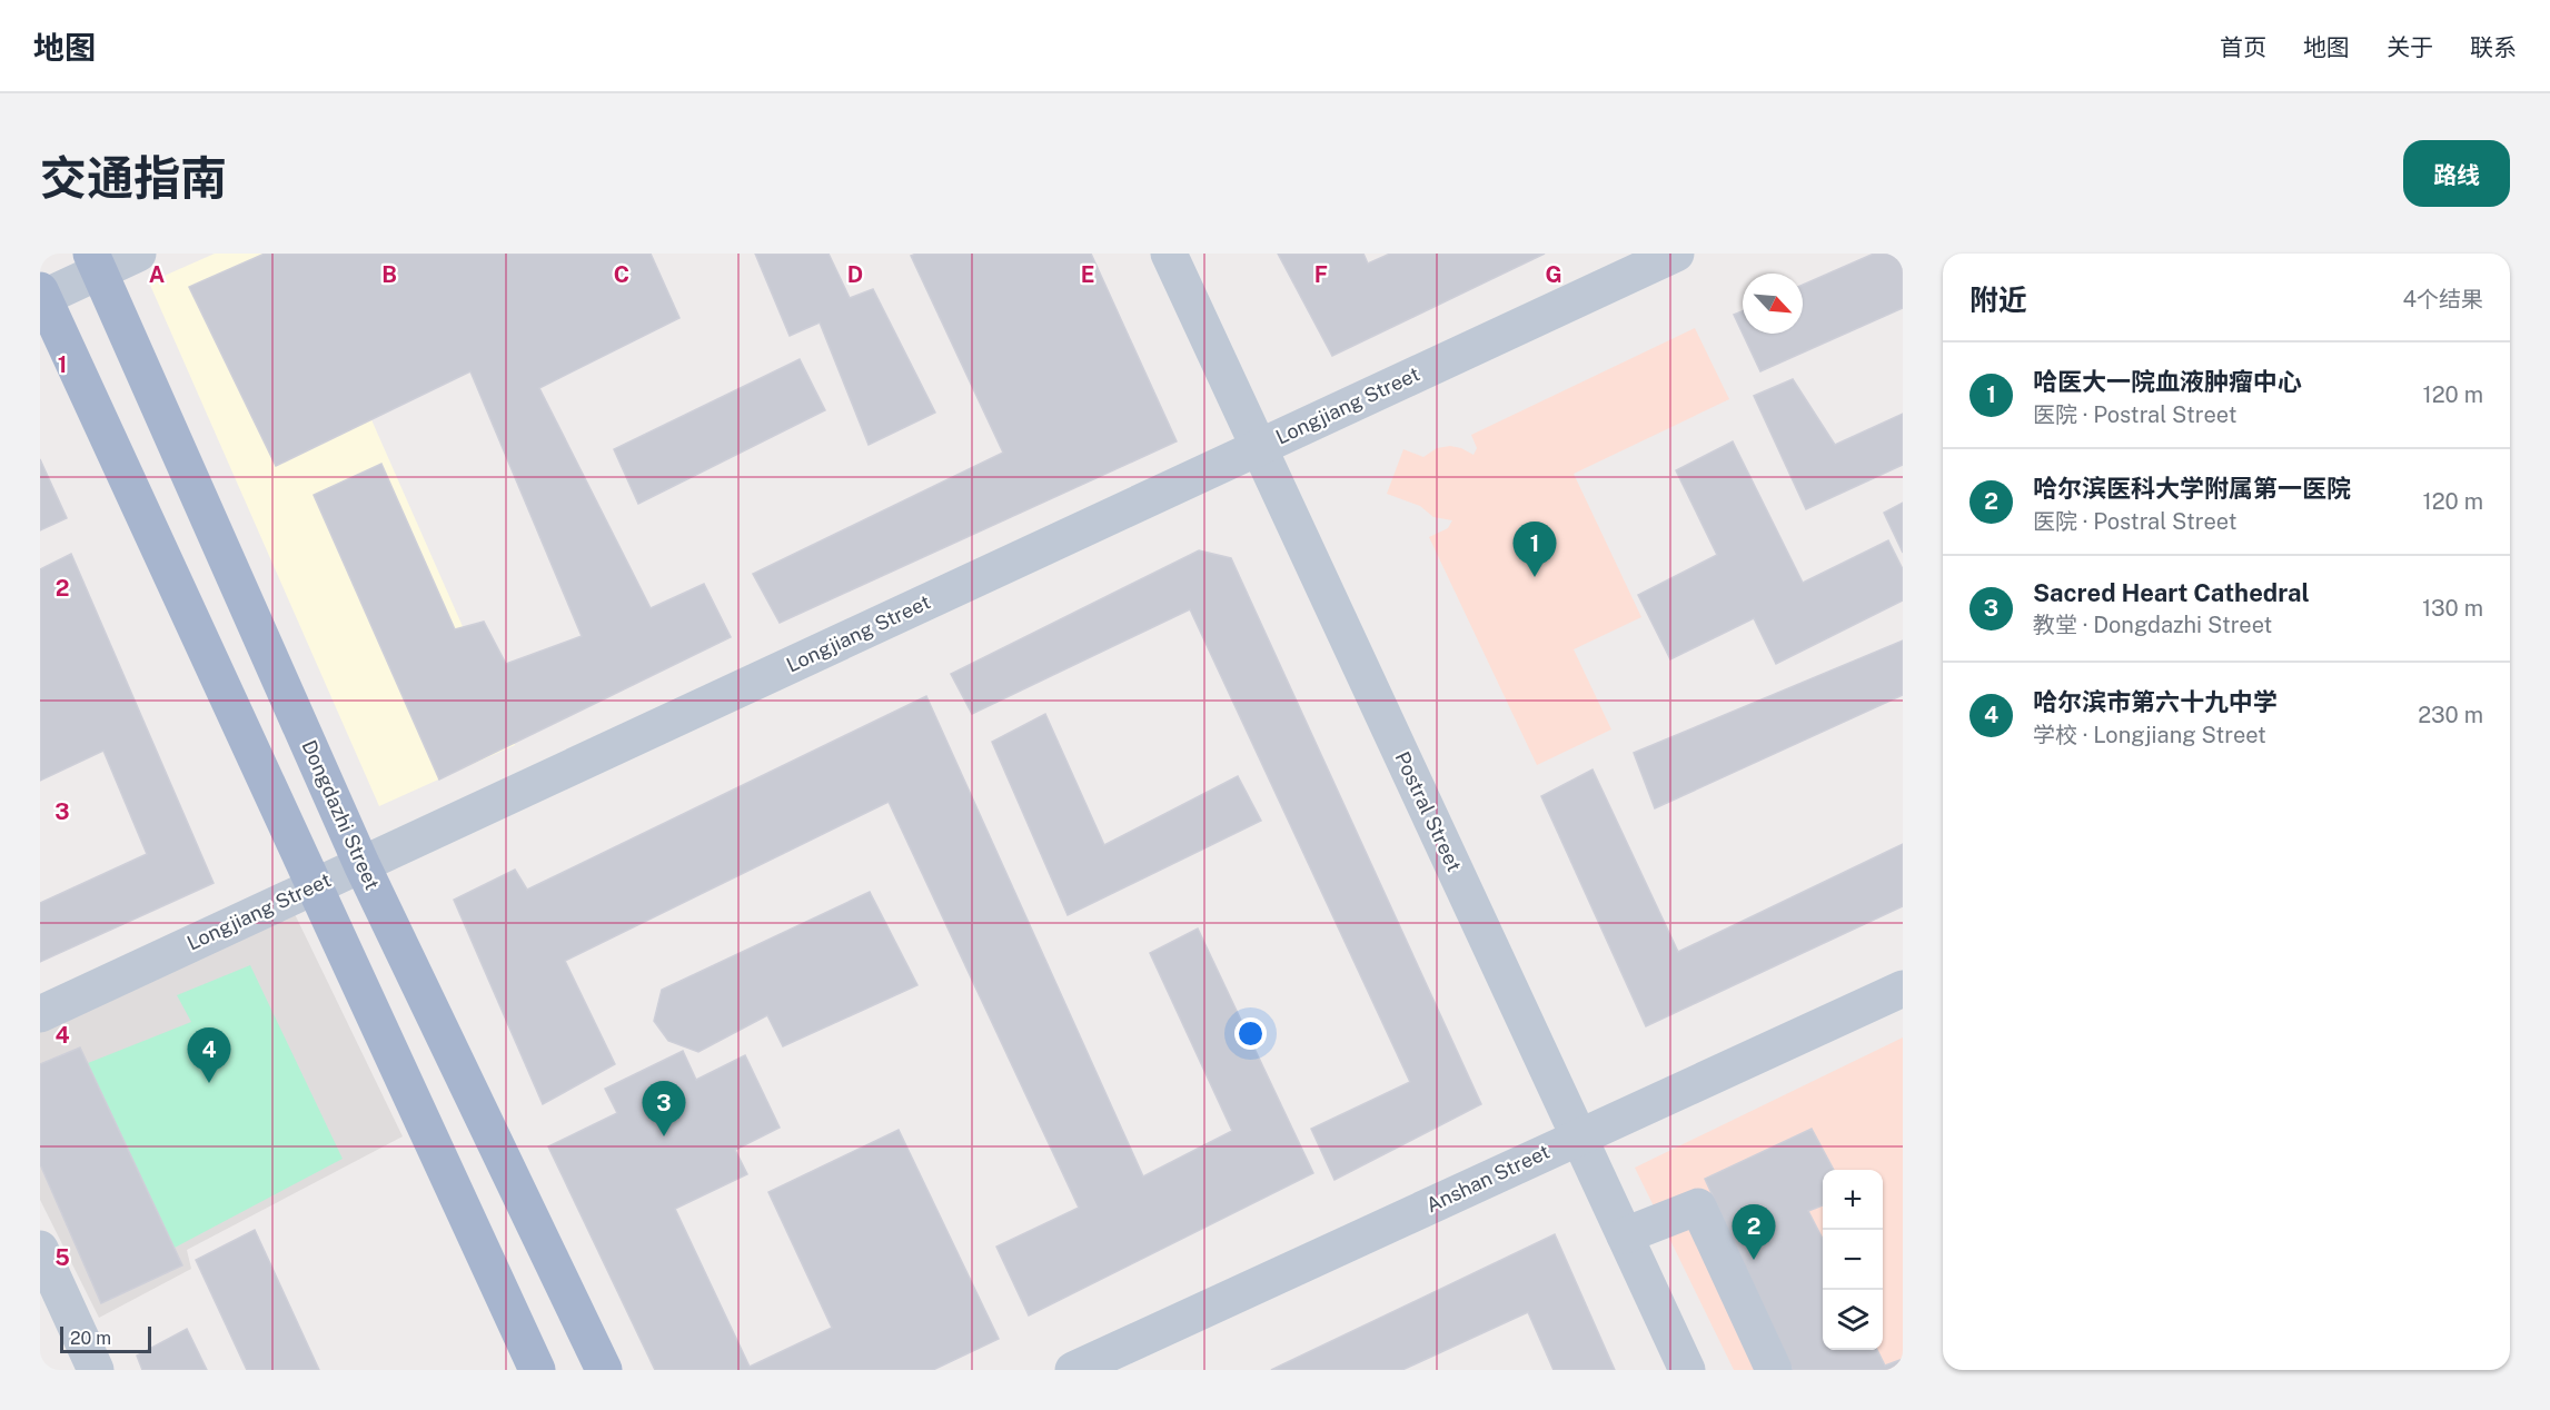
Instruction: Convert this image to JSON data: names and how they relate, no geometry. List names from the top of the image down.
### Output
{
  "streets": {
    "main road": ["Dongdazhi Street"],
    "street": ["Longjiang Street", "Postral Street", "Anshan Street"]
  },
  "crossings": [
    ["Longjiang Street", "Postral Street"],
    ["Longjiang Street", "Dongdazhi Street"],
    ["Postral Street", "Anshan Street"]
  ],
  "scale_bar": "20 m",
  "north": "bottom right",
  "page": {
    "header": "地图",
    "nav": [
      "首页",
      "地图",
      "关于",
      "联系"
    ],
    "title": "交通指南",
    "buttons": "路线",
    "heading": ["附近", "4个结果"],
    "list": [
      {
        "mark": "1",
        "name": "哈医大一院血液肿瘤中心",
        "note": "医院 · Postral Street",
        "value": "120 m"
      },
      {
        "mark": "2",
        "name": "哈尔滨医科大学附属第一医院",
        "note": "医院 · Postral Street",
        "value": "120 m"
      },
      {
        "mark": "3",
        "name": "Sacred Heart Cathedral",
        "note": "教堂 · Dongdazhi Street",
        "value": "130 m"
      },
      {
        "mark": "4",
        "name": "哈尔滨市第六十九中学",
        "note": "学校 · Longjiang Street",
        "value": "230 m"
      }
    ],
    "pins": [
      "1",
      "4",
      "3",
      "2"
    ],
    "map_buttons": ["+", "−"],
    "scale": "20 m"
  },
  "grid": {
    "columns": [
      "A",
      "B",
      "C",
      "D",
      "E",
      "F",
      "G"
    ],
    "rows": [
      "1",
      "2",
      "3",
      "4",
      "5"
    ]
  }
}
